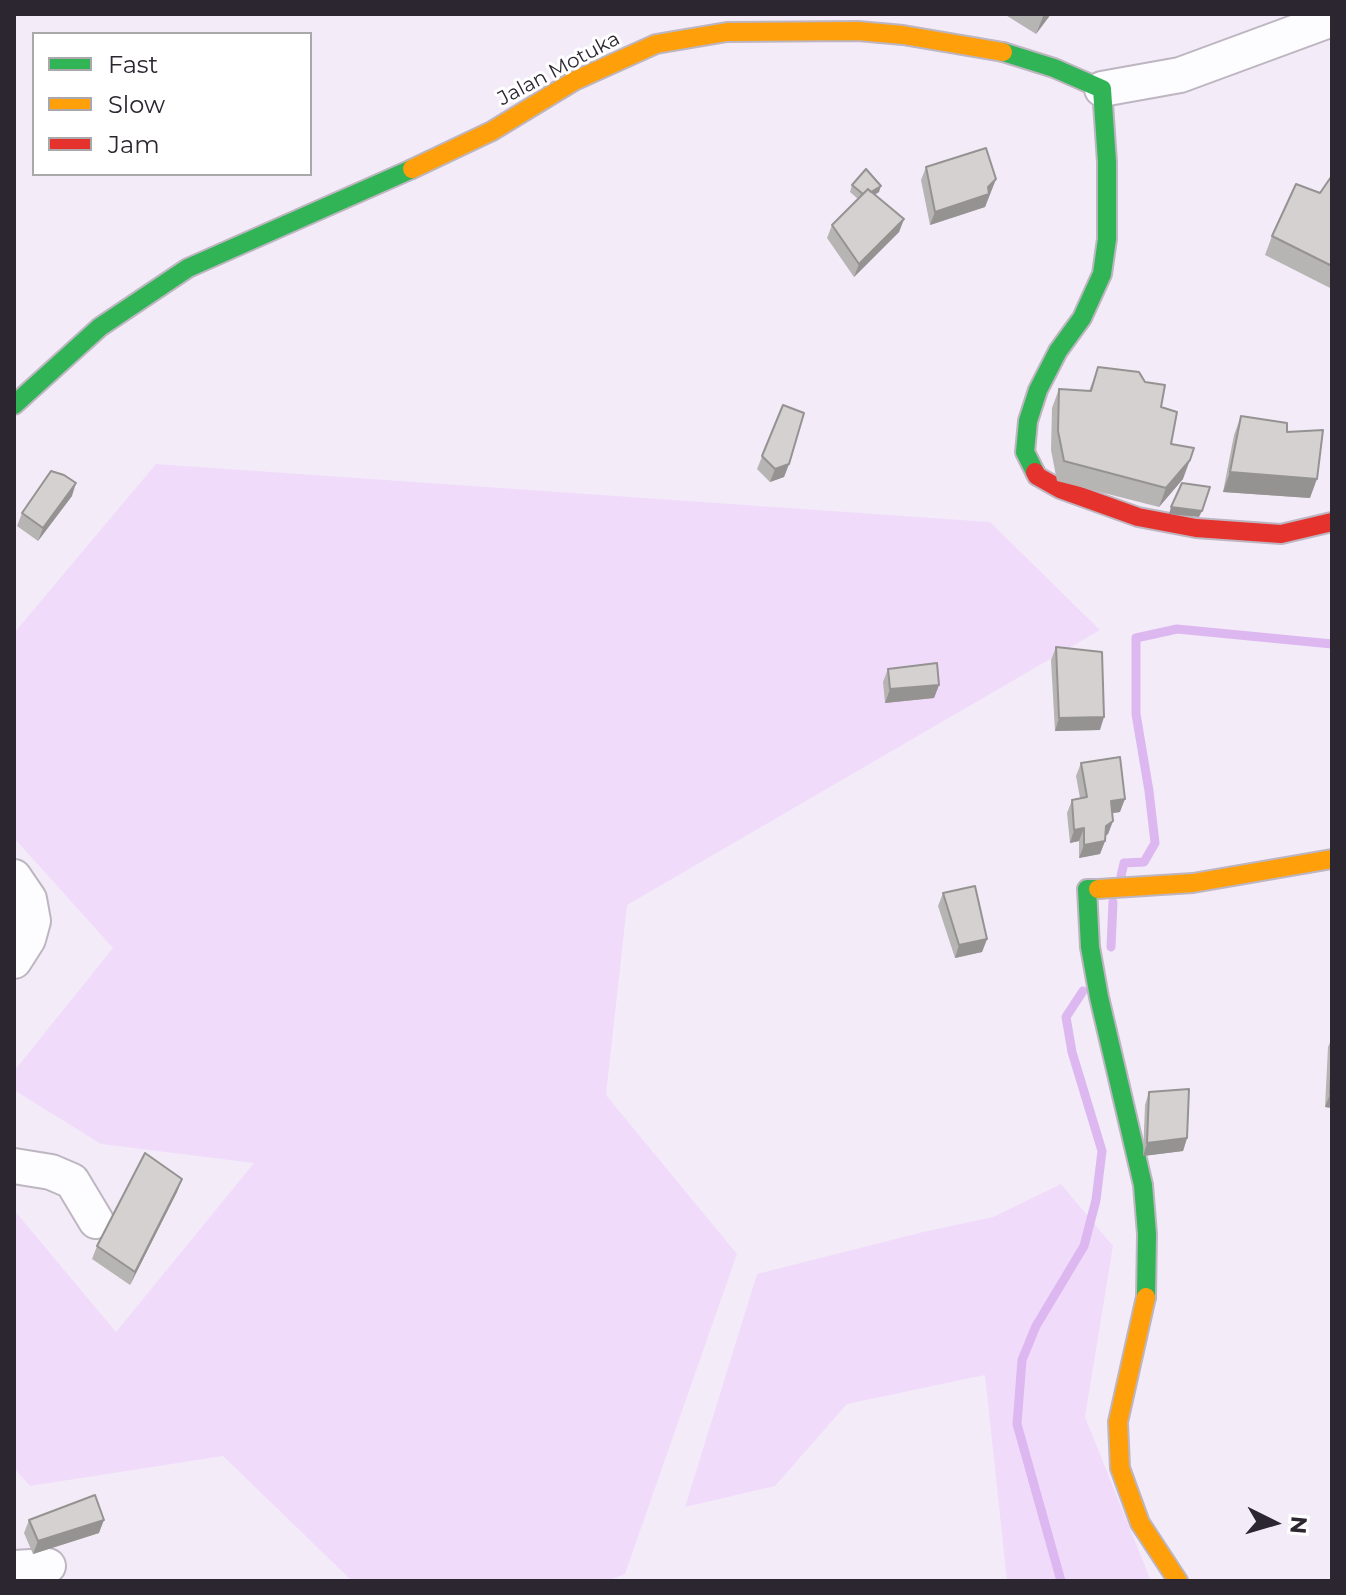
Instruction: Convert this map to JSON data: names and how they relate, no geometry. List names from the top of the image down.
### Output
{
  "streets": {
    "street": ["Jalan Motuka"]
  },
  "legend": ["Fast", "Slow", "Jam"],
  "north": "right"
}
